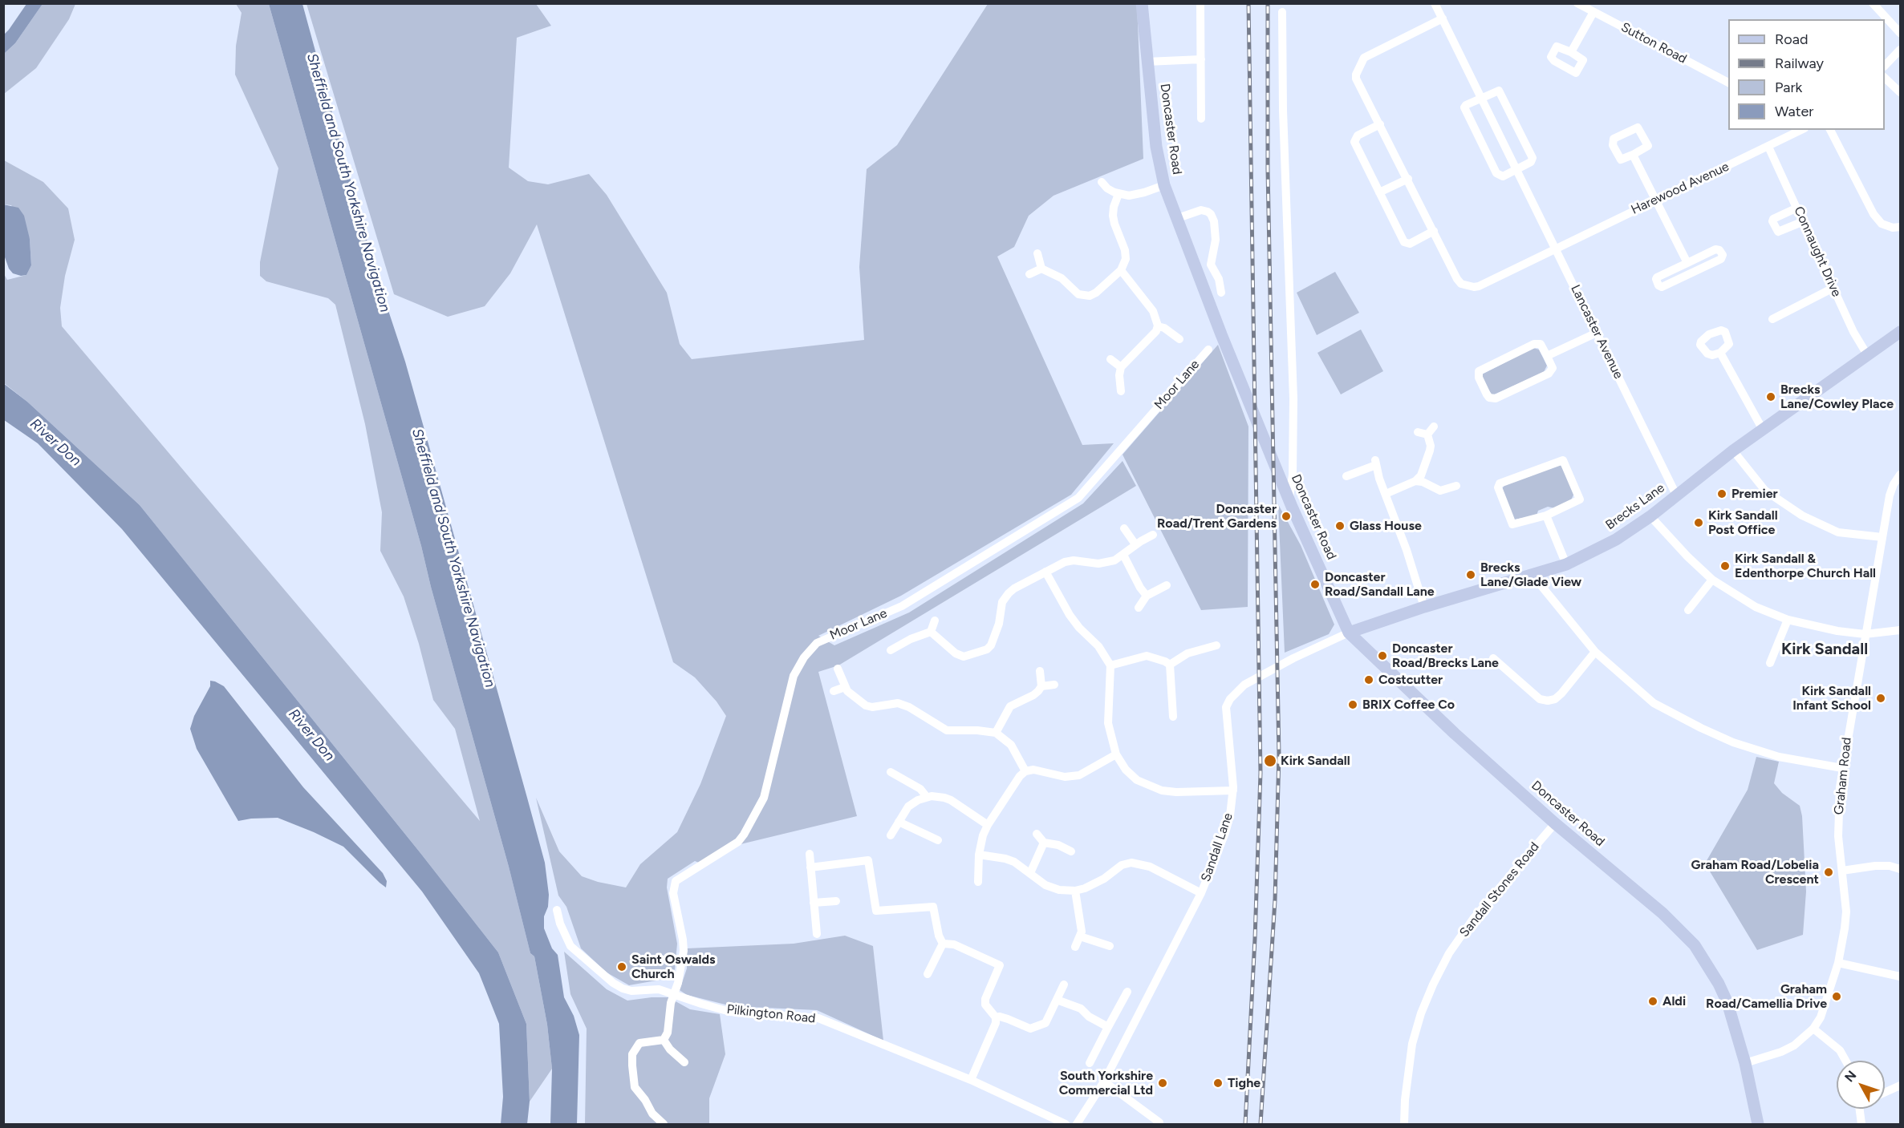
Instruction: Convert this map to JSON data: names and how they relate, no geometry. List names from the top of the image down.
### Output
{
  "streets": {
    "street": [
      "Sutton Road",
      "Doncaster Road",
      "Harewood Avenue",
      "Connaught Drive",
      "Lancaster Avenue",
      "Moor Lane",
      "Brecks Lane",
      "Graham Road",
      "Sandall Lane",
      "Sandall Stones Road",
      "Pilkington Road"
    ]
  },
  "crossings": [
    ["Doncaster Road", "Brecks Lane"],
    ["Doncaster Road", "Graham Road"],
    ["Doncaster Road", "Sandall Lane"],
    ["Doncaster Road", "Sandall Stones Road"],
    ["Harewood Avenue", "Connaught Drive"],
    ["Harewood Avenue", "Lancaster Avenue"],
    ["Connaught Drive", "Brecks Lane"],
    ["Lancaster Avenue", "Brecks Lane"],
    ["Moor Lane", "Pilkington Road"],
    ["Brecks Lane", "Sandall Lane"]
  ],
  "districts": ["Kirk Sandall"],
  "water": ["Sheffield and South Yorkshire Navigation", "River Don"],
  "places": [
    "Brecks Lane/Cowley Place",
    "Premier",
    "Doncaster Road/Trent Gardens",
    "Kirk Sandall Post Office",
    "Glass House",
    "Kirk Sandall & Edenthorpe Church Hall",
    "Brecks Lane/Glade View",
    "Doncaster Road/Sandall Lane",
    "Doncaster Road/Brecks Lane",
    "Costcutter",
    "Kirk Sandall Infant School",
    "BRIX Coffee Co",
    "Kirk Sandall",
    "Graham Road/Lobelia Crescent",
    "Saint Oswalds Church",
    "Graham Road/Camellia Drive",
    "Aldi",
    "South Yorkshire Commercial Ltd",
    "Tighe"
  ],
  "legend": [
    "Road",
    "Railway",
    "Park",
    "Water"
  ],
  "north": "top left"
}
